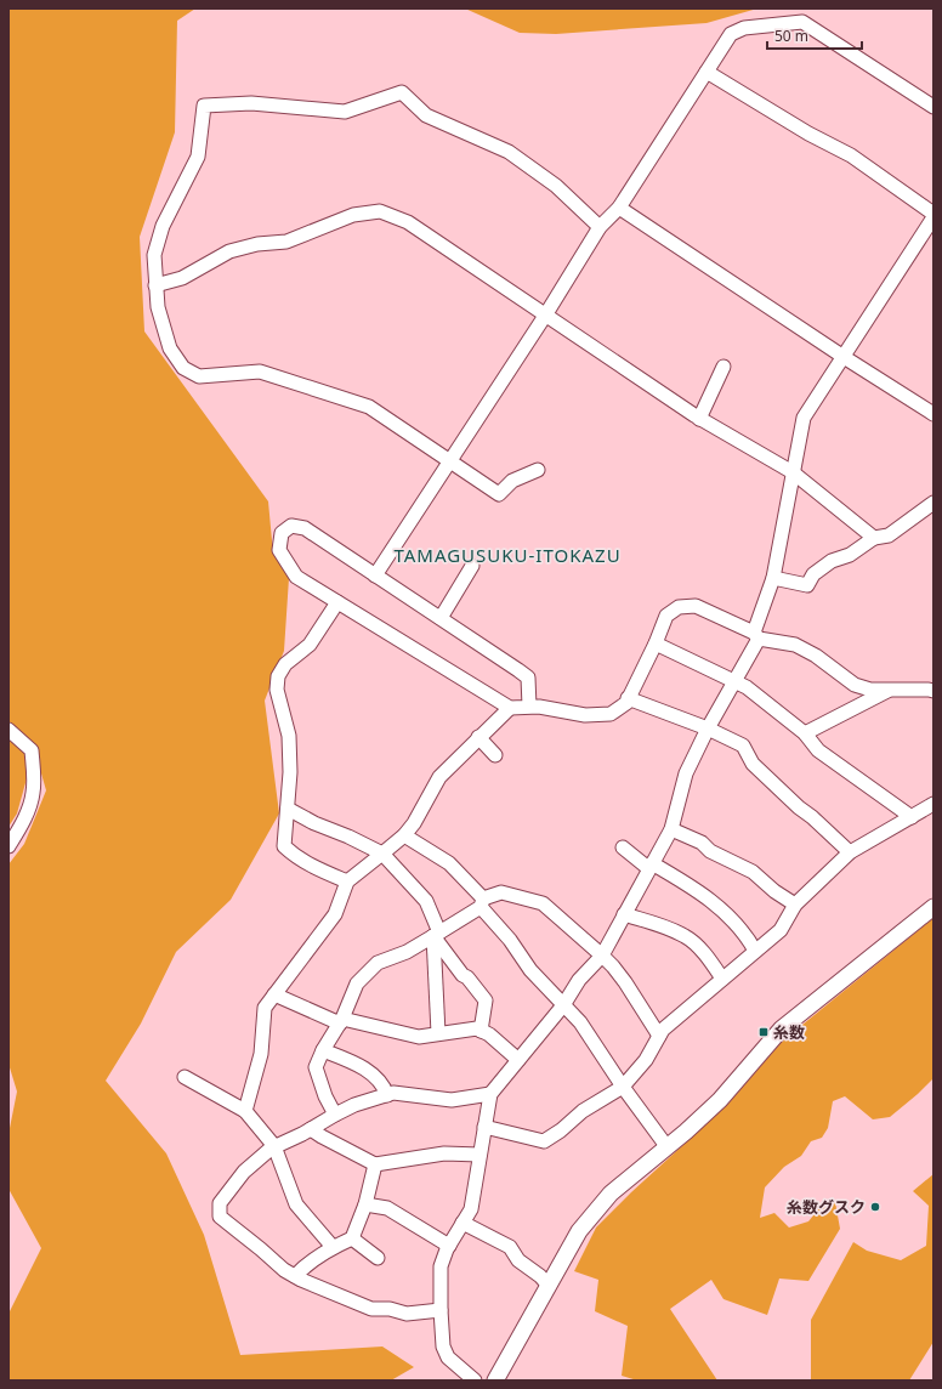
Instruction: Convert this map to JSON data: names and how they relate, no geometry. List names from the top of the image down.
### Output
{
  "districts": ["TAMAGUSUKU-ITOKAZU"],
  "places": {
    "transit": ["糸数"],
    "other": ["糸数グスク"]
  },
  "scale_bar": "50 m"
}
